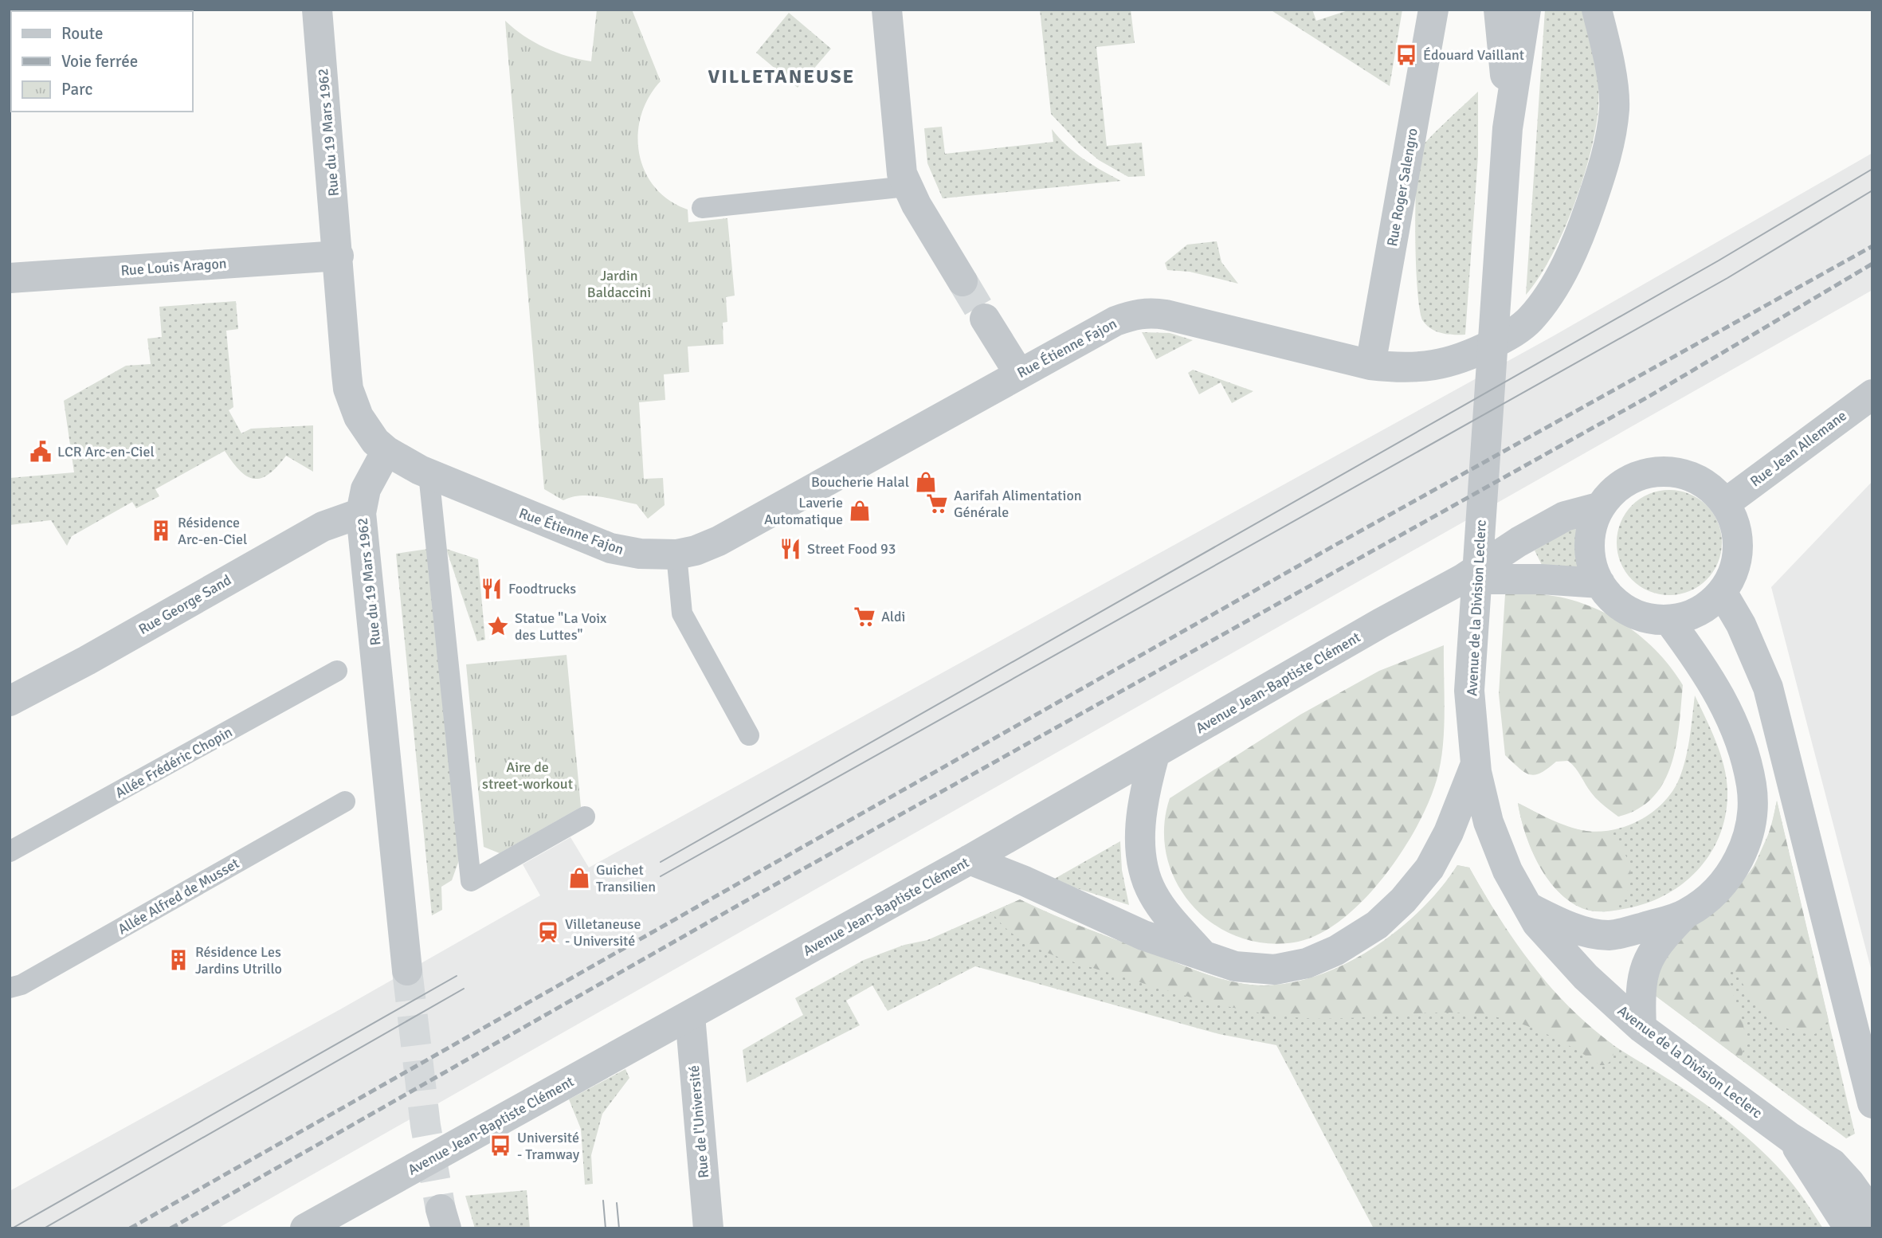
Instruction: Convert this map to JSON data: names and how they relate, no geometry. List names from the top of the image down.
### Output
{
  "streets": {
    "street": [
      "Rue du 19 Mars 1962",
      "Rue Roger Salengro",
      "Rue Louis Aragon",
      "Rue Étienne Fajon",
      "Rue Jean Allemane",
      "Rue George Sand",
      "Avenue de la Division Leclerc",
      "Avenue Jean-Baptiste Clément",
      "Rue de l'Université"
    ],
    "lane": ["Allée Frédéric Chopin", "Allée Alfred de Musset"]
  },
  "crossings": [
    ["Rue du 19 Mars 1962", "Rue Louis Aragon"],
    ["Rue du 19 Mars 1962", "Rue Étienne Fajon"],
    ["Rue du 19 Mars 1962", "Rue George Sand"],
    ["Rue Roger Salengro", "Rue Étienne Fajon"],
    ["Rue Jean Allemane", "Avenue Jean-Baptiste Clément"],
    ["Avenue Jean-Baptiste Clément", "Rue de l'Université"]
  ],
  "districts": ["VILLETANEUSE"],
  "parks": ["Jardin Baldaccini", "Aire de street-workout"],
  "places": {
    "bus stop": ["Édouard Vaillant", "Université - Tramway"],
    "public building": ["LCR Arc-en-Ciel"],
    "shop": ["Boucherie Halal", "Laverie Automatique", "Guichet Transilien"],
    "supermarket": ["Aarifah Alimentation Générale", "Aldi"],
    "building": ["Résidence Arc-en-Ciel", "Résidence Les Jardins Utrillo"],
    "restaurant": ["Street Food 93", "Foodtrucks"],
    "place": ["Statue \"La Voix des Luttes\""],
    "station": ["Villetaneuse - Université"]
  },
  "legend": ["Route", "Voie ferrée", "Parc"]
}
